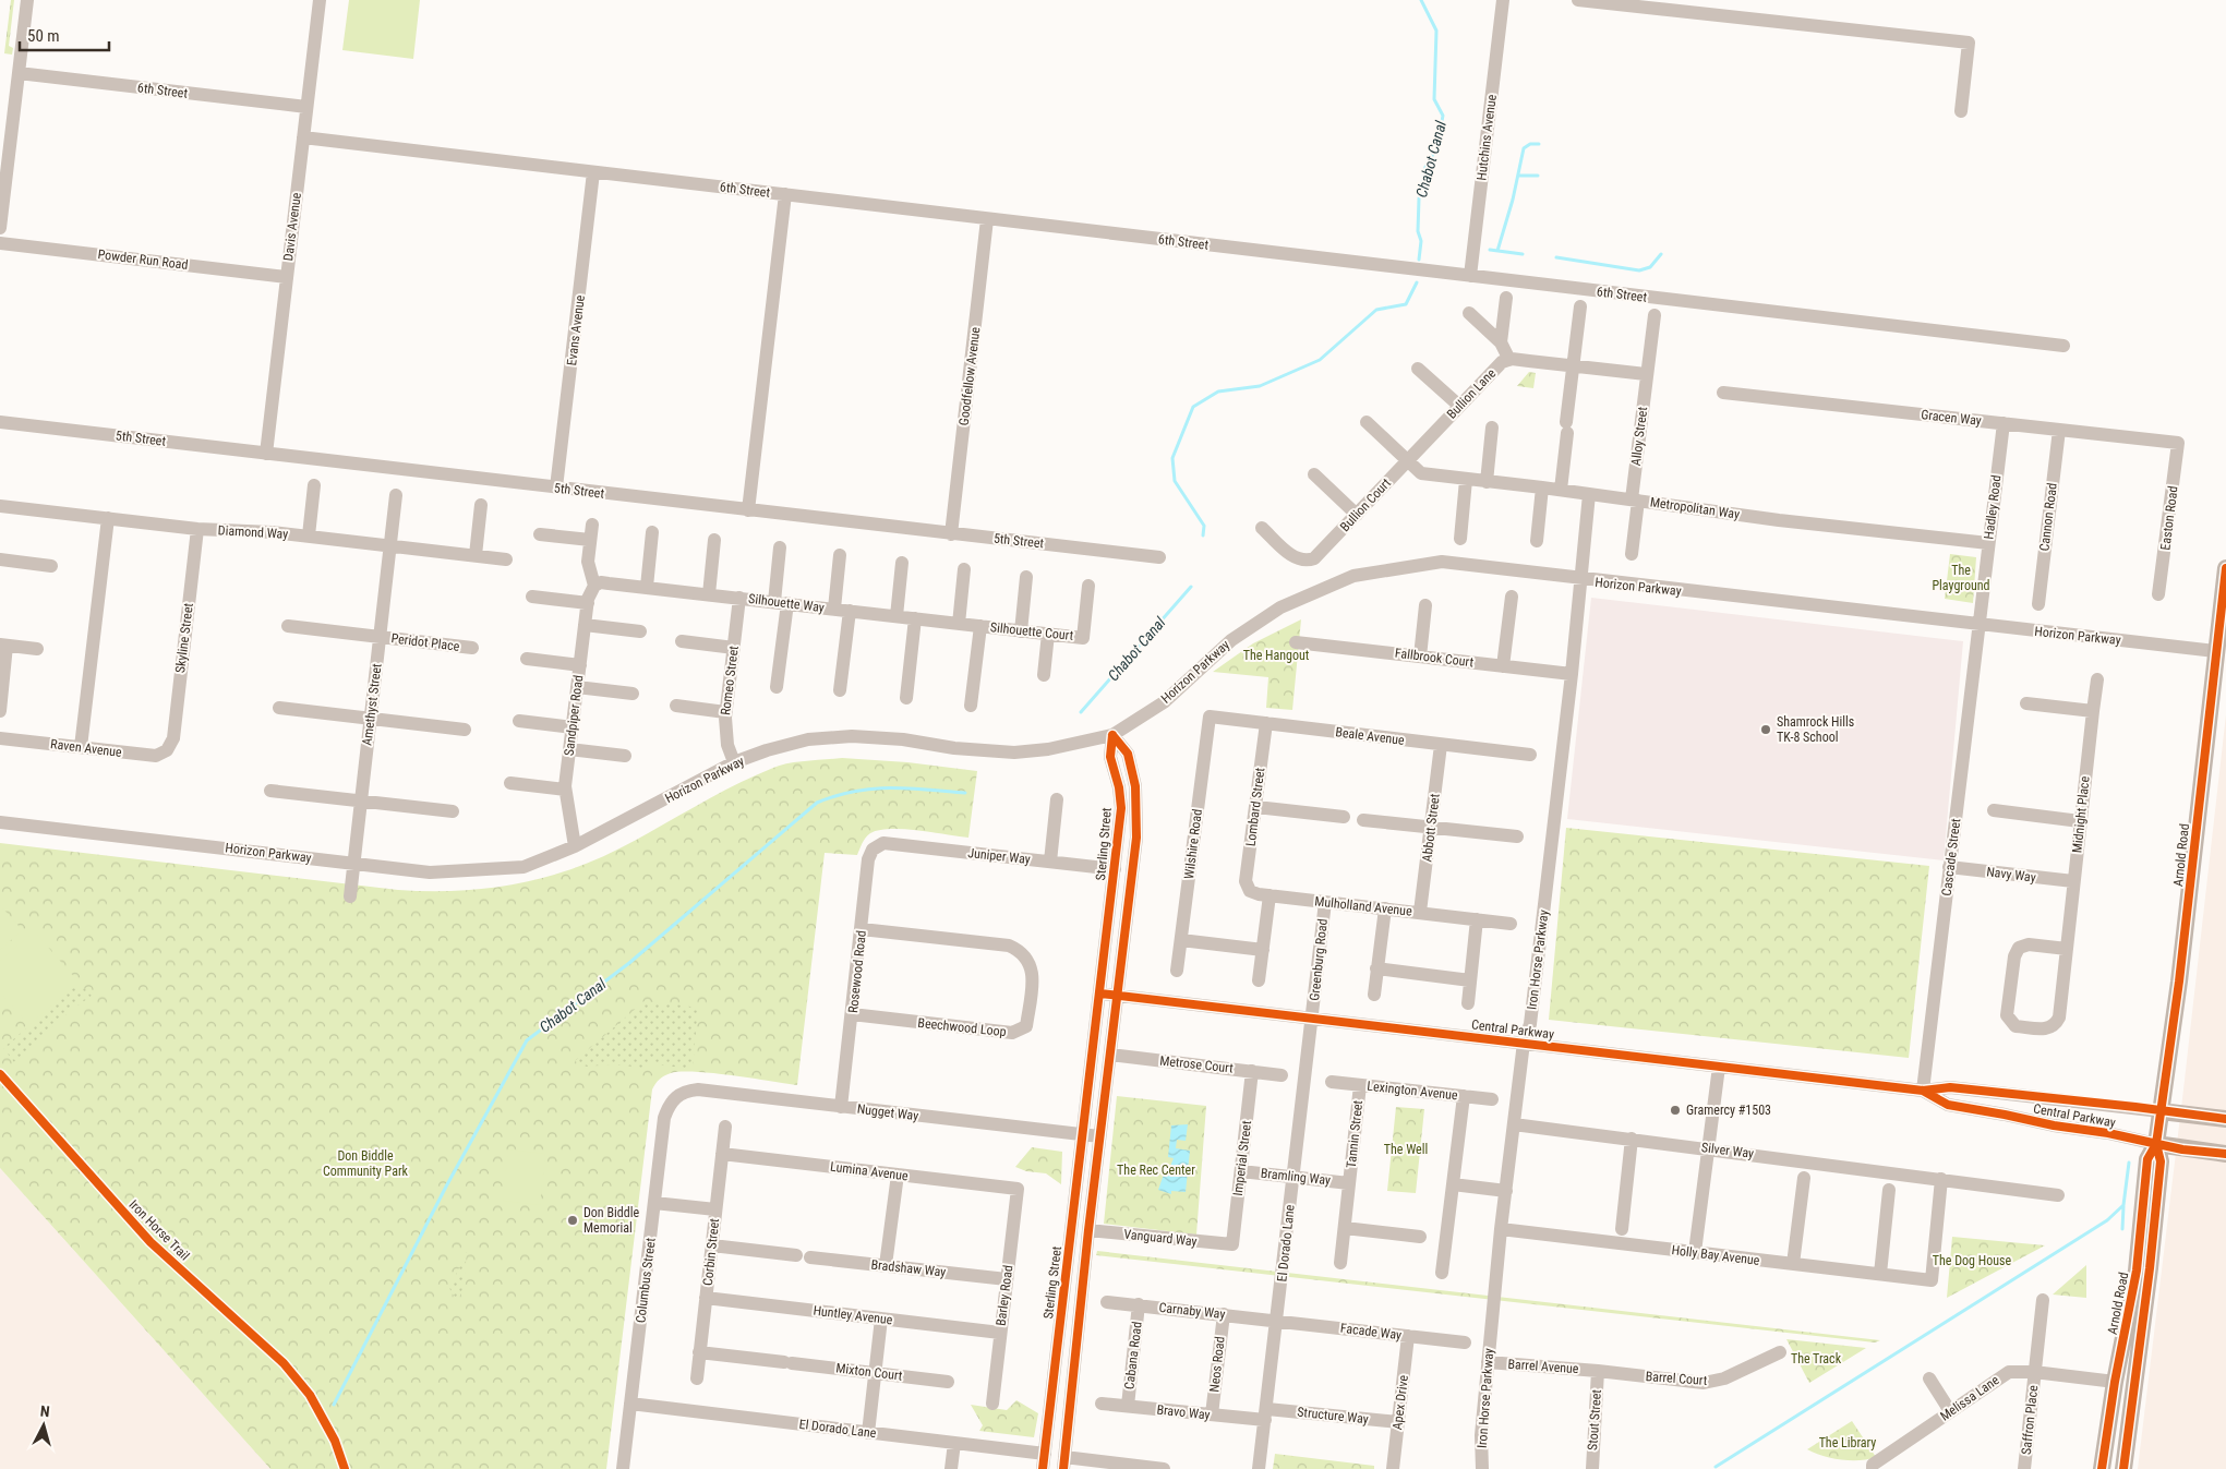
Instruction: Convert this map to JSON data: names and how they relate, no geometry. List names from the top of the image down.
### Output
{
  "streets": {
    "street": [
      "6th Street",
      "Hutchins Avenue",
      "Davis Avenue",
      "Powder Run Road",
      "Evans Avenue",
      "Goodfellow Avenue",
      "Bullion Lane",
      "Gracen Way",
      "Alloy Street",
      "5th Street",
      "Bullion Court",
      "Hadley Road",
      "Metropolitan Way",
      "Cannon Road",
      "Easton Road",
      "Diamond Way",
      "Horizon Parkway",
      "Silhouette Way",
      "Silhouette Court",
      "Skyline Street",
      "Peridot Place",
      "Fallbrook Court",
      "Romeo Street",
      "Amethyst Street",
      "Sandpiper Road",
      "Beale Avenue",
      "Raven Avenue",
      "Lombard Street",
      "Midnight Place",
      "Abbott Street",
      "Sterling Street",
      "Wilshire Road",
      "Arnold Road",
      "Juniper Way",
      "Cascade Street",
      "Navy Way",
      "Mulholland Avenue",
      "Greenburg Road",
      "Iron Horse Parkway",
      "Rosewood Road",
      "Beechwood Loop",
      "Central Parkway",
      "Metrose Court",
      "Lexington Avenue",
      "Nugget Way",
      "Tannin Street",
      "Silver Way",
      "Imperial Street",
      "Lumina Avenue",
      "Bramling Way",
      "Vanguard Way",
      "El Dorado Lane",
      "Corbin Street",
      "Holly Bay Avenue",
      "Bradshaw Way",
      "Columbus Street",
      "Barley Road",
      "Carnaby Way",
      "Huntley Avenue",
      "Facade Way",
      "Cabana Road",
      "Neos Road",
      "Barrel Avenue",
      "Mixton Court",
      "Barrel Court",
      "Melissa Lane",
      "Apex Drive",
      "Bravo Way",
      "Structure Way",
      "Stout Street",
      "Saffron Place"
    ],
    "cycle path": ["Iron Horse Trail"]
  },
  "crossings": [
    ["6th Street", "Hutchins Avenue"],
    ["6th Street", "Davis Avenue"],
    ["6th Street", "Evans Avenue"],
    ["6th Street", "Goodfellow Avenue"],
    ["Davis Avenue", "Powder Run Road"],
    ["Davis Avenue", "5th Street"],
    ["Evans Avenue", "5th Street"],
    ["Goodfellow Avenue", "5th Street"],
    ["Bullion Lane", "Alloy Street"],
    ["Bullion Lane", "Bullion Court"],
    ["Bullion Lane", "Metropolitan Way"],
    ["Gracen Way", "Hadley Road"],
    ["Gracen Way", "Cannon Road"],
    ["Gracen Way", "Easton Road"],
    ["Alloy Street", "Metropolitan Way"],
    ["Bullion Court", "Metropolitan Way"],
    ["Hadley Road", "Metropolitan Way"],
    ["Hadley Road", "Horizon Parkway"],
    ["Hadley Road", "Cascade Street"],
    ["Metropolitan Way", "Iron Horse Parkway"],
    ["Diamond Way", "Skyline Street"],
    ["Diamond Way", "Amethyst Street"],
    ["Horizon Parkway", "Romeo Street"],
    ["Horizon Parkway", "Amethyst Street"],
    ["Horizon Parkway", "Sandpiper Road"],
    ["Horizon Parkway", "Sterling Street"],
    ["Horizon Parkway", "Arnold Road"],
    ["Horizon Parkway", "Cascade Street"],
    ["Horizon Parkway", "Iron Horse Parkway"],
    ["Silhouette Way", "Silhouette Court"],
    ["Silhouette Way", "Romeo Street"],
    ["Silhouette Way", "Sandpiper Road"],
    ["Skyline Street", "Raven Avenue"],
    ["Peridot Place", "Amethyst Street"],
    ["Fallbrook Court", "Iron Horse Parkway"],
    ["Beale Avenue", "Lombard Street"],
    ["Beale Avenue", "Abbott Street"],
    ["Beale Avenue", "Wilshire Road"],
    ["Lombard Street", "Mulholland Avenue"],
    ["Midnight Place", "Navy Way"],
    ["Abbott Street", "Mulholland Avenue"],
    ["Sterling Street", "Juniper Way"],
    ["Sterling Street", "Central Parkway"],
    ["Sterling Street", "Nugget Way"],
    ["Sterling Street", "El Dorado Lane"],
    ["Arnold Road", "Central Parkway"],
    ["Arnold Road", "Melissa Lane"],
    ["Juniper Way", "Rosewood Road"],
    ["Cascade Street", "Navy Way"],
    ["Cascade Street", "Central Parkway"],
    ["Mulholland Avenue", "Greenburg Road"],
    ["Greenburg Road", "Central Parkway"],
    ["Greenburg Road", "El Dorado Lane"],
    ["Iron Horse Parkway", "Central Parkway"],
    ["Iron Horse Parkway", "Silver Way"],
    ["Iron Horse Parkway", "Holly Bay Avenue"],
    ["Iron Horse Parkway", "Barrel Avenue"],
    ["Rosewood Road", "Beechwood Loop"],
    ["Rosewood Road", "Nugget Way"],
    ["Central Parkway", "El Dorado Lane"],
    ["Metrose Court", "Imperial Street"],
    ["Lexington Avenue", "Tannin Street"],
    ["Nugget Way", "Columbus Street"],
    ["Tannin Street", "Bramling Way"],
    ["Silver Way", "Holly Bay Avenue"],
    ["Imperial Street", "Bramling Way"],
    ["Imperial Street", "Vanguard Way"],
    ["Lumina Avenue", "Corbin Street"],
    ["Lumina Avenue", "Barley Road"],
    ["Bramling Way", "El Dorado Lane"],
    ["El Dorado Lane", "Columbus Street"],
    ["El Dorado Lane", "Carnaby Way"],
    ["El Dorado Lane", "Facade Way"],
    ["El Dorado Lane", "Bravo Way"],
    ["El Dorado Lane", "Structure Way"],
    ["Corbin Street", "Huntley Avenue"],
    ["Corbin Street", "Mixton Court"],
    ["Bradshaw Way", "Barley Road"],
    ["Barley Road", "Huntley Avenue"],
    ["Carnaby Way", "Facade Way"],
    ["Carnaby Way", "Cabana Road"],
    ["Carnaby Way", "Neos Road"],
    ["Facade Way", "Apex Drive"],
    ["Cabana Road", "Bravo Way"],
    ["Neos Road", "Bravo Way"],
    ["Barrel Avenue", "Barrel Court"],
    ["Barrel Avenue", "Stout Street"],
    ["Barrel Court", "Stout Street"],
    ["Melissa Lane", "Saffron Place"],
    ["Apex Drive", "Structure Way"],
    ["Bravo Way", "Structure Way"]
  ],
  "water": ["Chabot Canal"],
  "parks": [
    "The Playground",
    "The Hangout",
    "The Well",
    "Don Biddle Community Park",
    "The Rec Center",
    "The Dog House",
    "The Track",
    "The Library"
  ],
  "places": ["Shamrock Hills TK-8 School", "Gramercy #1503", "Don Biddle Memorial"],
  "scale_bar": "50 m",
  "north": "top"
}
